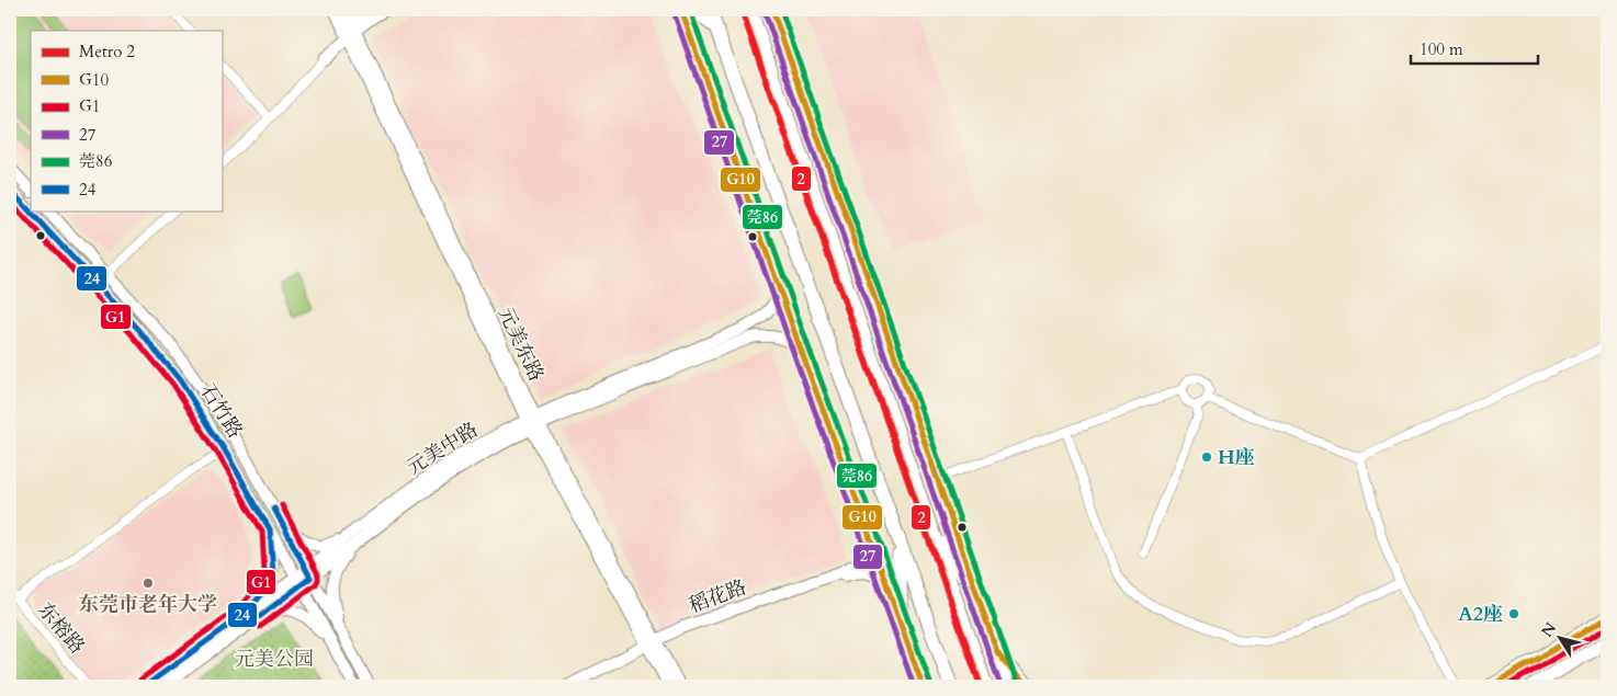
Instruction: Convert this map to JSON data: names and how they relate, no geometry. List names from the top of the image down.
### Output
{
  "streets": {
    "street": [
      "元美东路",
      "石竹路",
      "元美中路",
      "稻花路",
      "东榕路"
    ]
  },
  "crossings": [
    ["元美东路", "元美中路"],
    ["元美东路", "稻花路"],
    ["石竹路", "元美中路"]
  ],
  "parks": ["元美公园"],
  "places": ["H座", "东莞市老年大学", "A2座"],
  "lines": [
    "metro line 2",
    "transit line G10",
    "transit line 莞86",
    "transit line 27",
    "transit line 24",
    "transit line G1"
  ],
  "legend": [
    "Metro 2",
    "G10",
    "G1",
    "27",
    "莞86",
    "24"
  ],
  "scale_bar": "100 m",
  "north": "top left"
}
